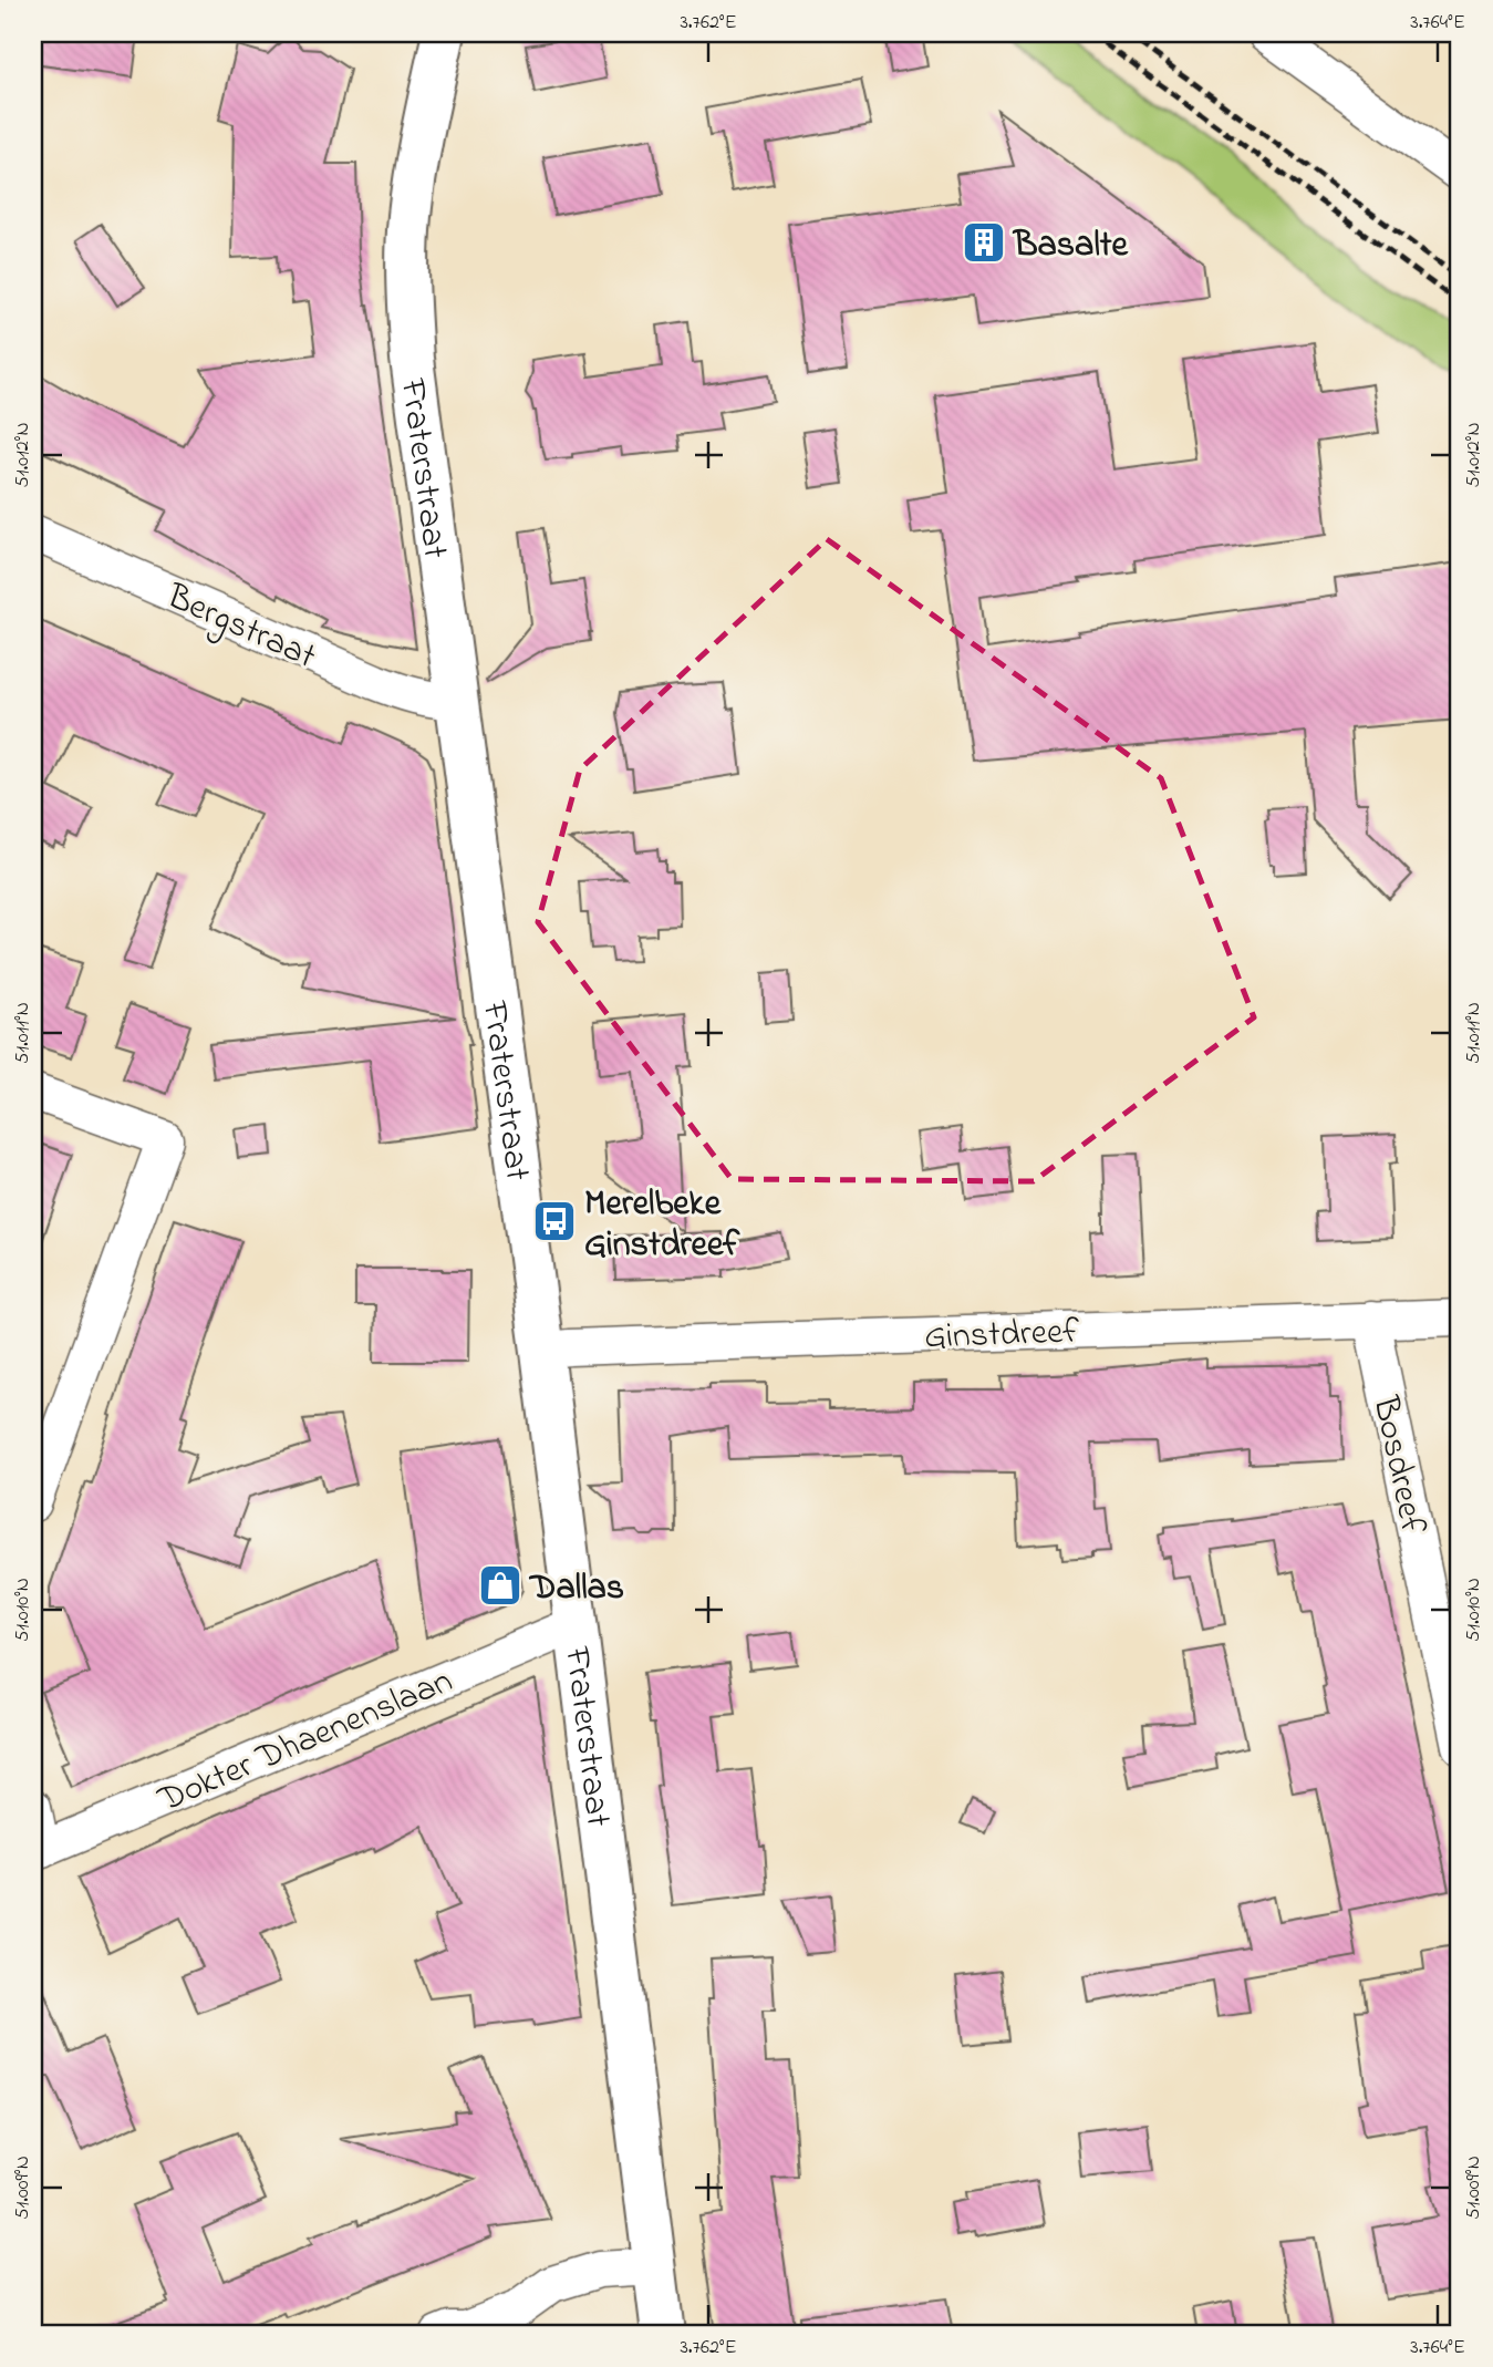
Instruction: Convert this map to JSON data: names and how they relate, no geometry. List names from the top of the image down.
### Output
{
  "streets": {
    "street": [
      "Fraterstraat",
      "Bergstraat",
      "Ginstdreef",
      "Bosdreef",
      "Dokter Dhaenenslaan"
    ]
  },
  "crossings": [
    ["Fraterstraat", "Bergstraat"],
    ["Fraterstraat", "Ginstdreef"],
    ["Fraterstraat", "Dokter Dhaenenslaan"],
    ["Ginstdreef", "Bosdreef"]
  ],
  "places": {
    "building": ["Basalte"],
    "bus stop": ["Merelbeke Ginstdreef"],
    "shop": ["Dallas"]
  },
  "coordinates": [
    "3.762°E",
    "3.764°E",
    "51.012°N",
    "51.011°N",
    "51.010°N",
    "51.009°N"
  ]
}
